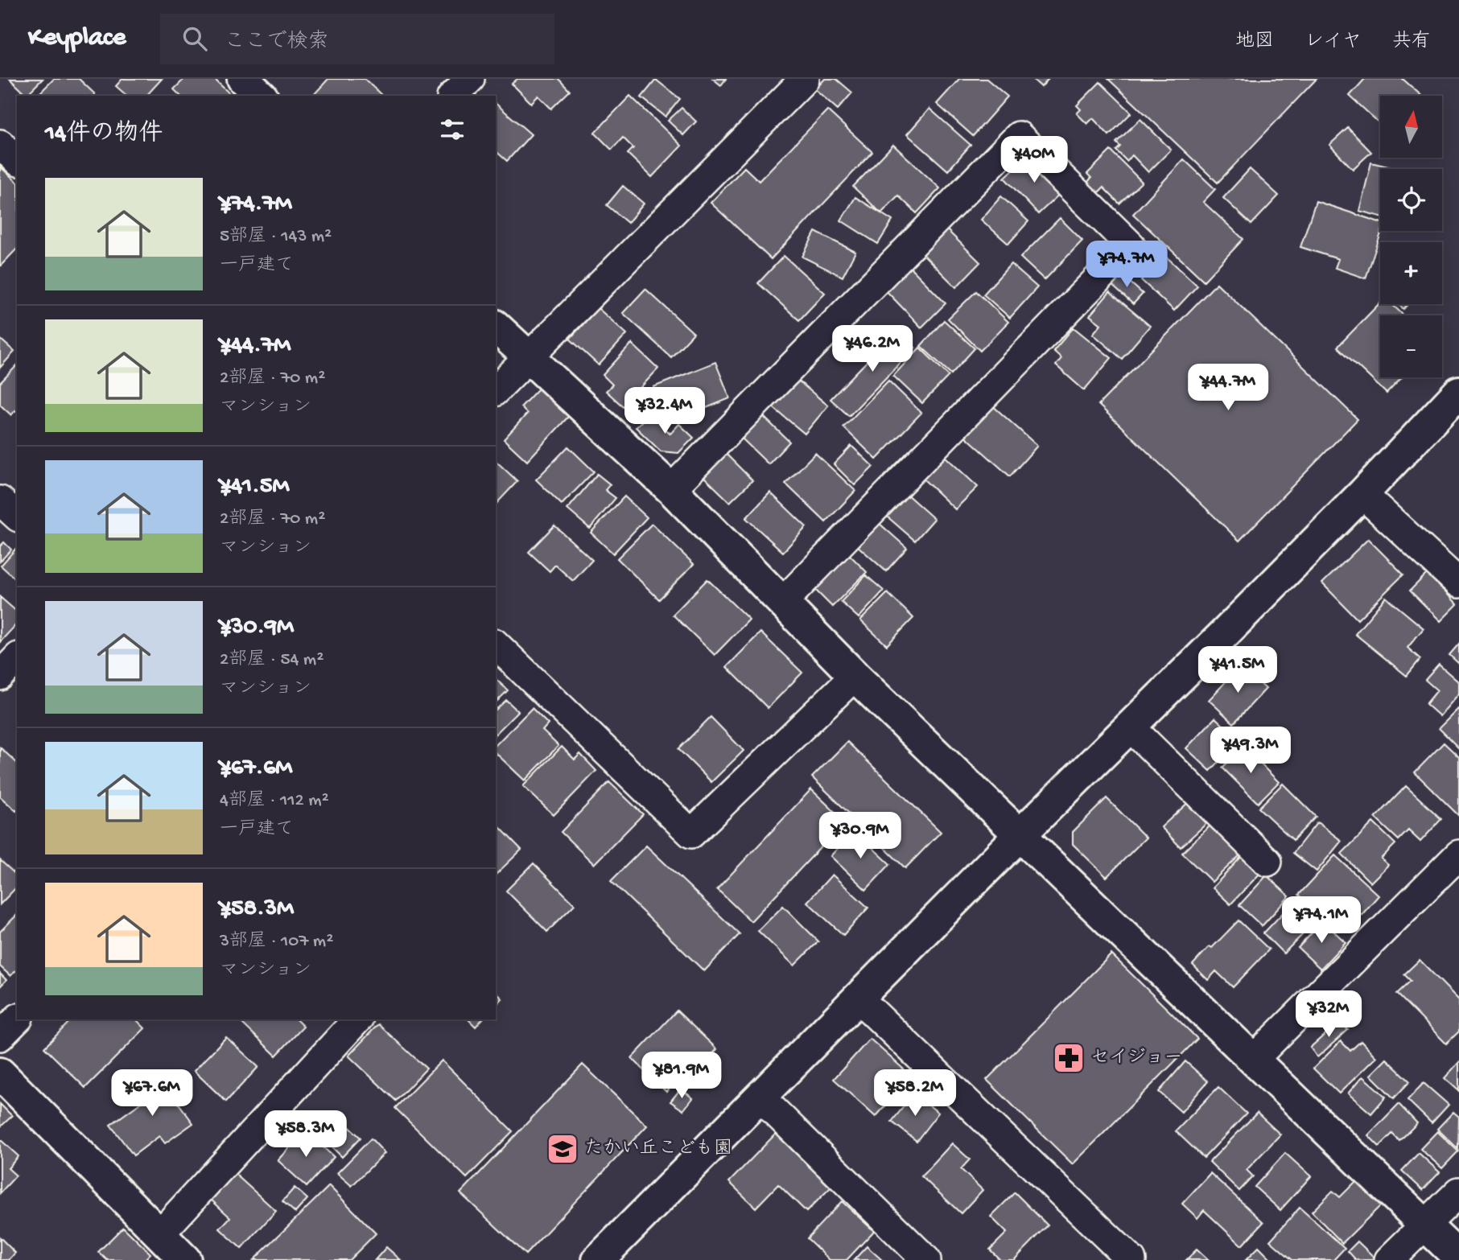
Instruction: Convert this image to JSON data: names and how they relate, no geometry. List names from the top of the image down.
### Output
{
  "places": {
    "pharmacy": ["セイジョー"],
    "school or university": ["たかい丘こども園"]
  },
  "north": "top",
  "page": {
    "header": "Keyplace",
    "search": "ここで検索",
    "nav": ["地図", "レイヤ", "共有"],
    "map_buttons": ["+", "−"],
    "heading": "14件の物件",
    "price": [
      "¥40M",
      "¥74.7M",
      "¥46.2M",
      "¥44.7M",
      "¥32.4M",
      "¥41.5M",
      "¥49.3M",
      "¥30.9M",
      "¥74.1M",
      "¥32M",
      "¥81.9M",
      "¥67.6M",
      "¥58.2M",
      "¥58.3M"
    ],
    "list": [
      {
        "name": "¥74.7M",
        "note": "5部屋 · 143 m² · 一戸建て"
      },
      {
        "name": "¥44.7M",
        "note": "2部屋 · 70 m² · マンション"
      },
      {
        "name": "¥41.5M",
        "note": "2部屋 · 70 m² · マンション"
      },
      {
        "name": "¥30.9M",
        "note": "2部屋 · 54 m² · マンション"
      },
      {
        "name": "¥67.6M",
        "note": "4部屋 · 112 m² · 一戸建て"
      },
      {
        "name": "¥58.3M",
        "note": "3部屋 · 107 m² · マンション"
      }
    ]
  }
}
